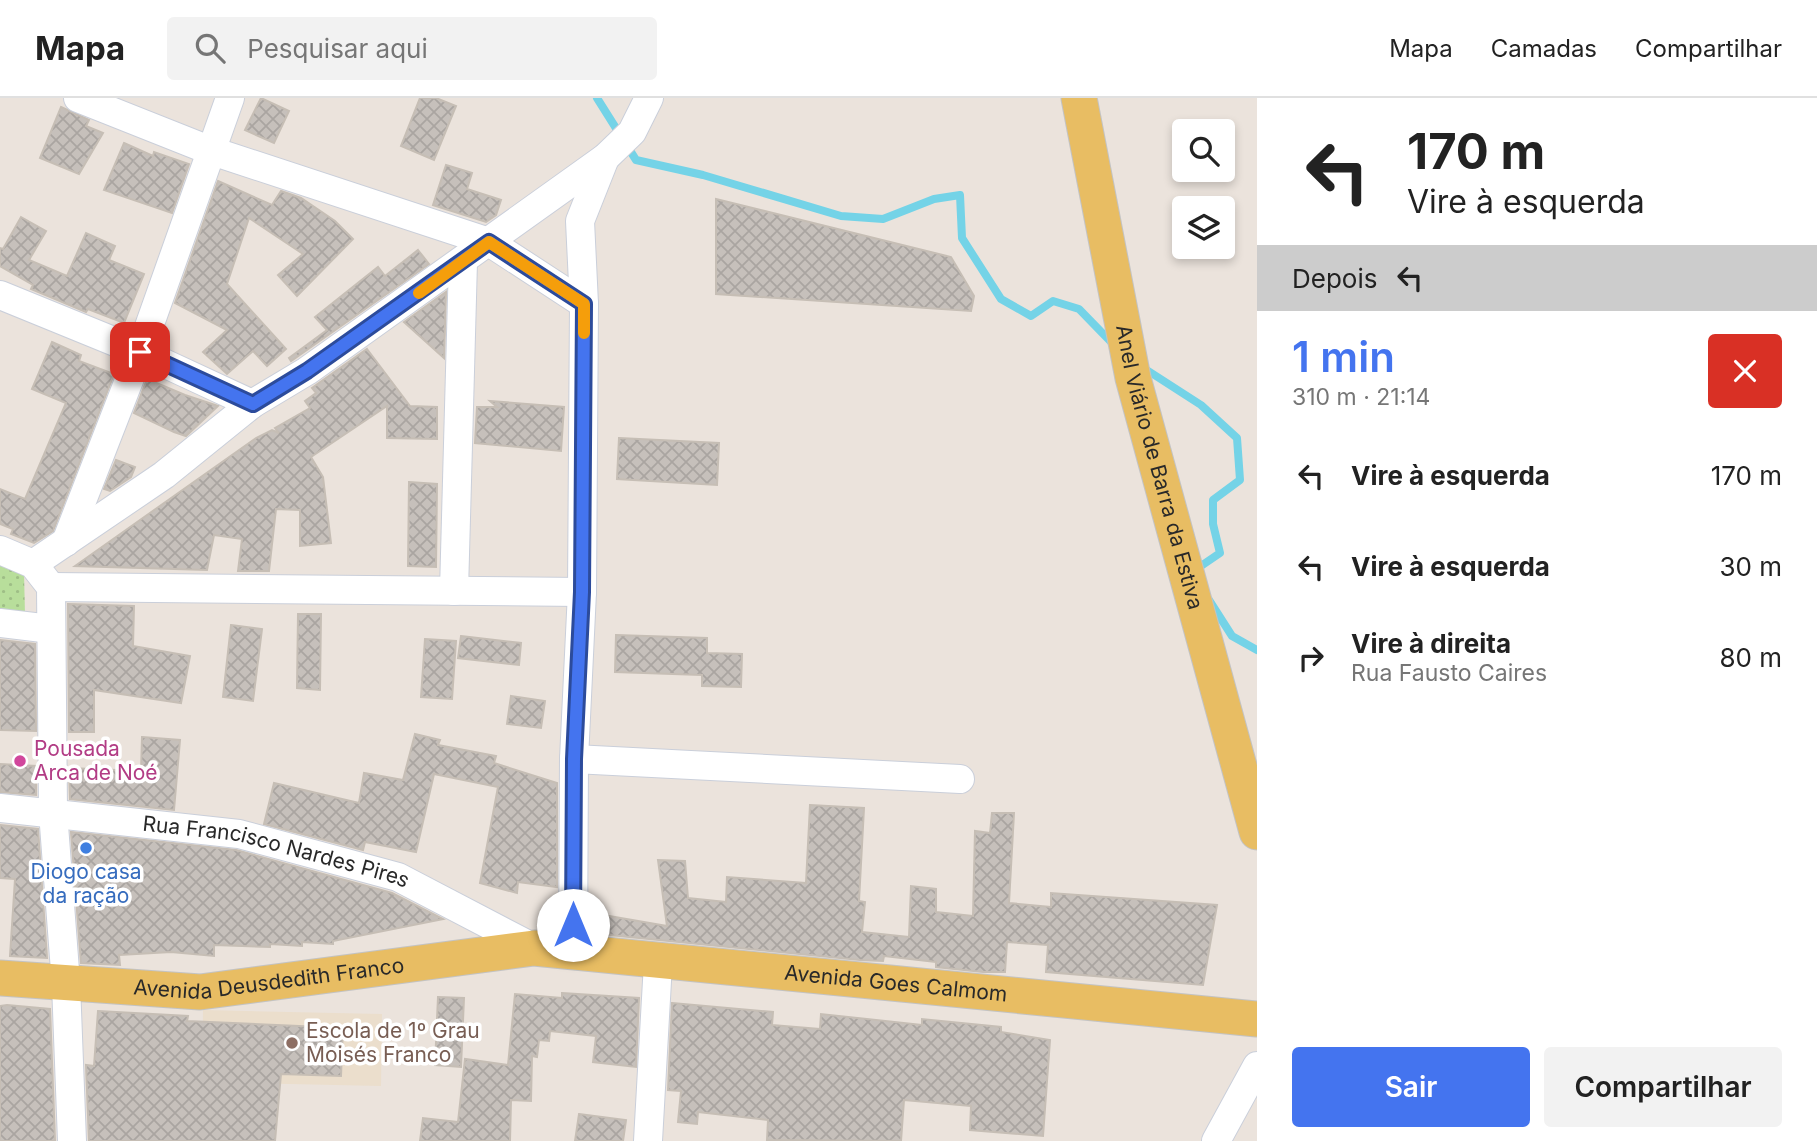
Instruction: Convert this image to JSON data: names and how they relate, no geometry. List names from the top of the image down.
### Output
{
  "streets": {
    "main road": ["Anel Viário de Barra da Estiva", "Avenida Deusdedith Franco", "Avenida Goes Calmom"],
    "street": ["Rua Francisco Nardes Pires"]
  },
  "crossings": [
    ["Rua Francisco Nardes Pires", "Avenida Deusdedith Franco"],
    ["Rua Francisco Nardes Pires", "Avenida Goes Calmom"],
    ["Avenida Deusdedith Franco", "Avenida Goes Calmom"]
  ],
  "places": ["Pousada Arca de Noé", "Diogo casa da ração", "Escola de 1º Grau Moisés Franco"],
  "page": {
    "header": "Mapa",
    "search": "Pesquisar aqui",
    "nav": ["Mapa", "Camadas", "Compartilhar"],
    "turn": ["170 m", "Vire à esquerda"],
    "then": "Depois",
    "heading": ["1 min", "310 m · 21:14"],
    "list": [
      {
        "name": "Vire à esquerda",
        "value": "170 m"
      },
      {
        "name": "Vire à esquerda",
        "value": "30 m"
      },
      {
        "name": "Vire à direita",
        "note": "Rua Fausto Caires",
        "value": "80 m"
      }
    ],
    "buttons": ["Sair", "Compartilhar"]
  }
}
